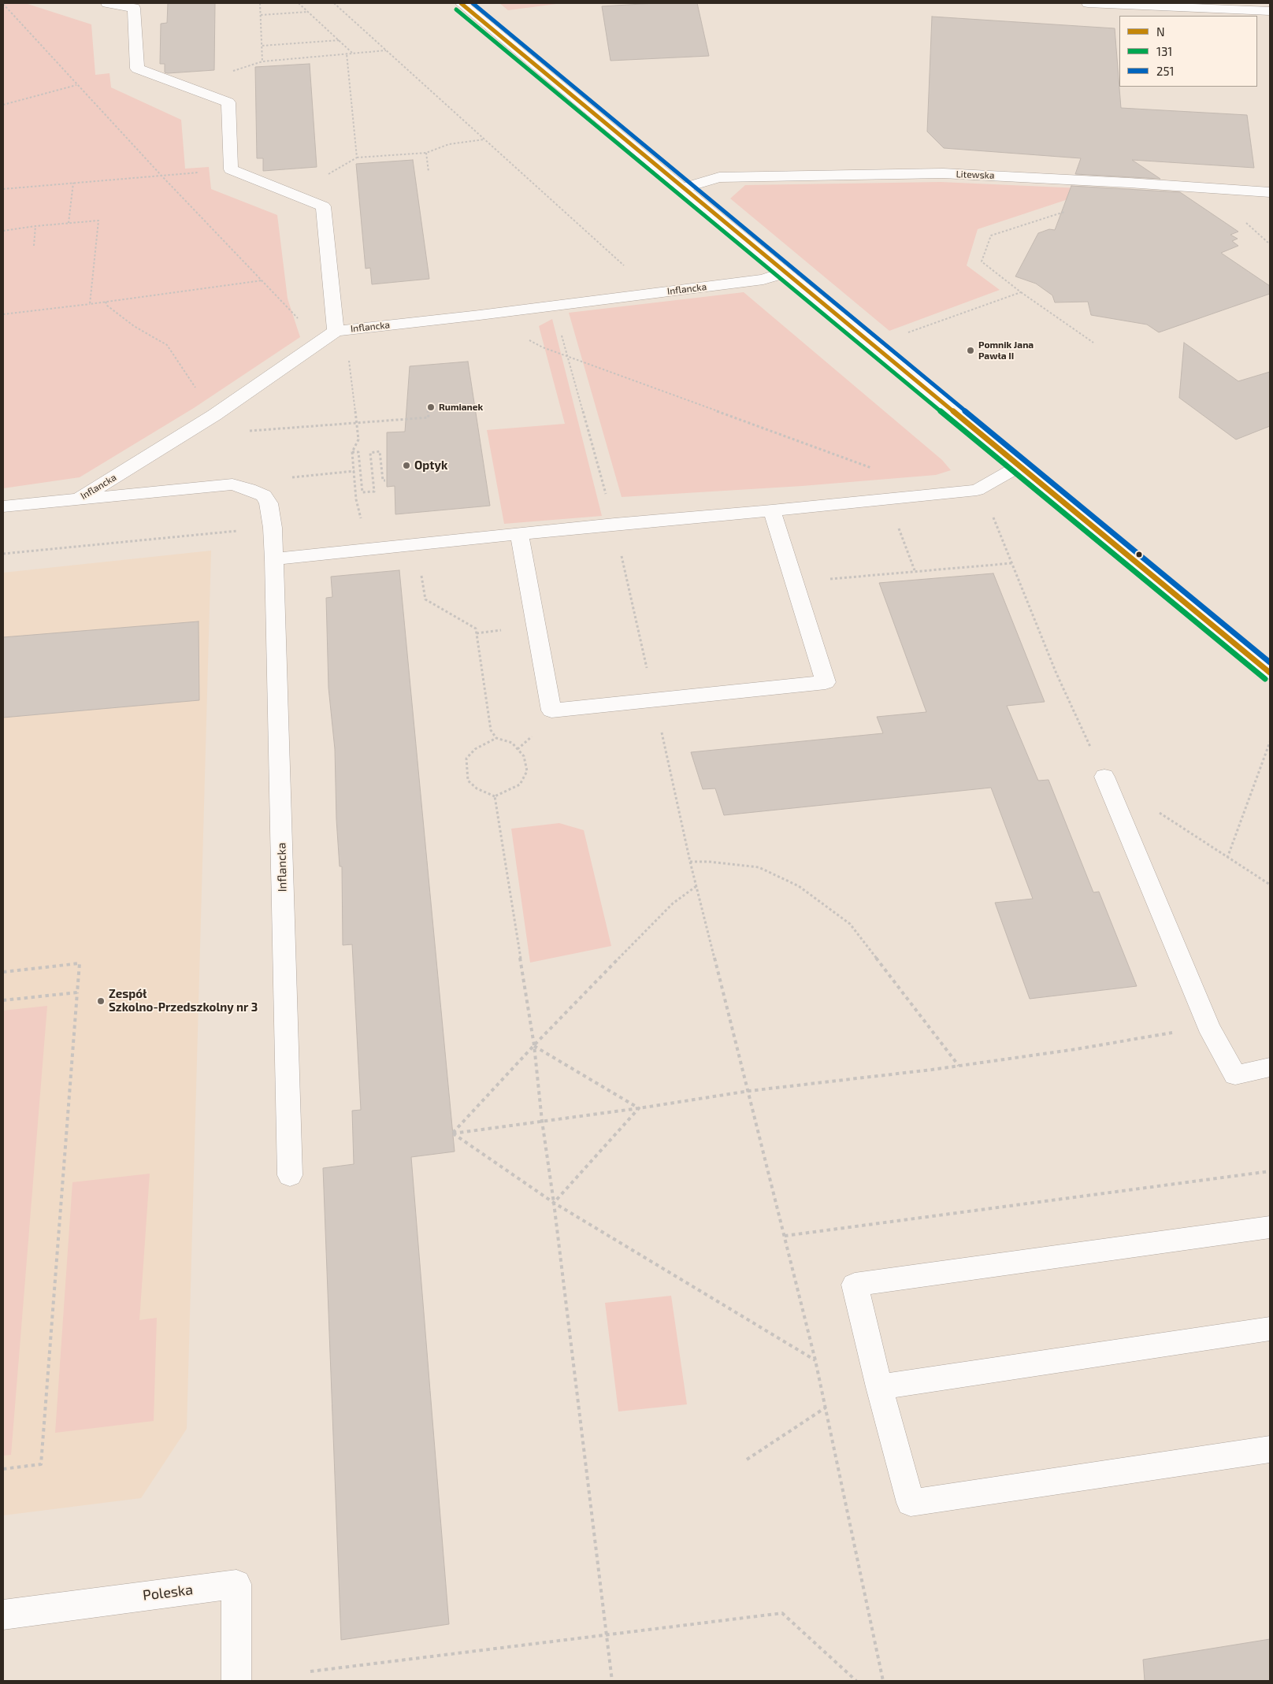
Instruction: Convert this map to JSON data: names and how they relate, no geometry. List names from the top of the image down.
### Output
{
  "streets": {
    "street": ["Litewska", "Inflancka", "Poleska"]
  },
  "places": [
    "Pomnik Jana Pawła II",
    "Rumianek",
    "Optyk",
    "Zespół Szkolno-Przedszkolny nr 3"
  ],
  "lines": ["transit line N", "transit line 251", "transit line 131"],
  "legend": ["N", "131", "251"]
}
